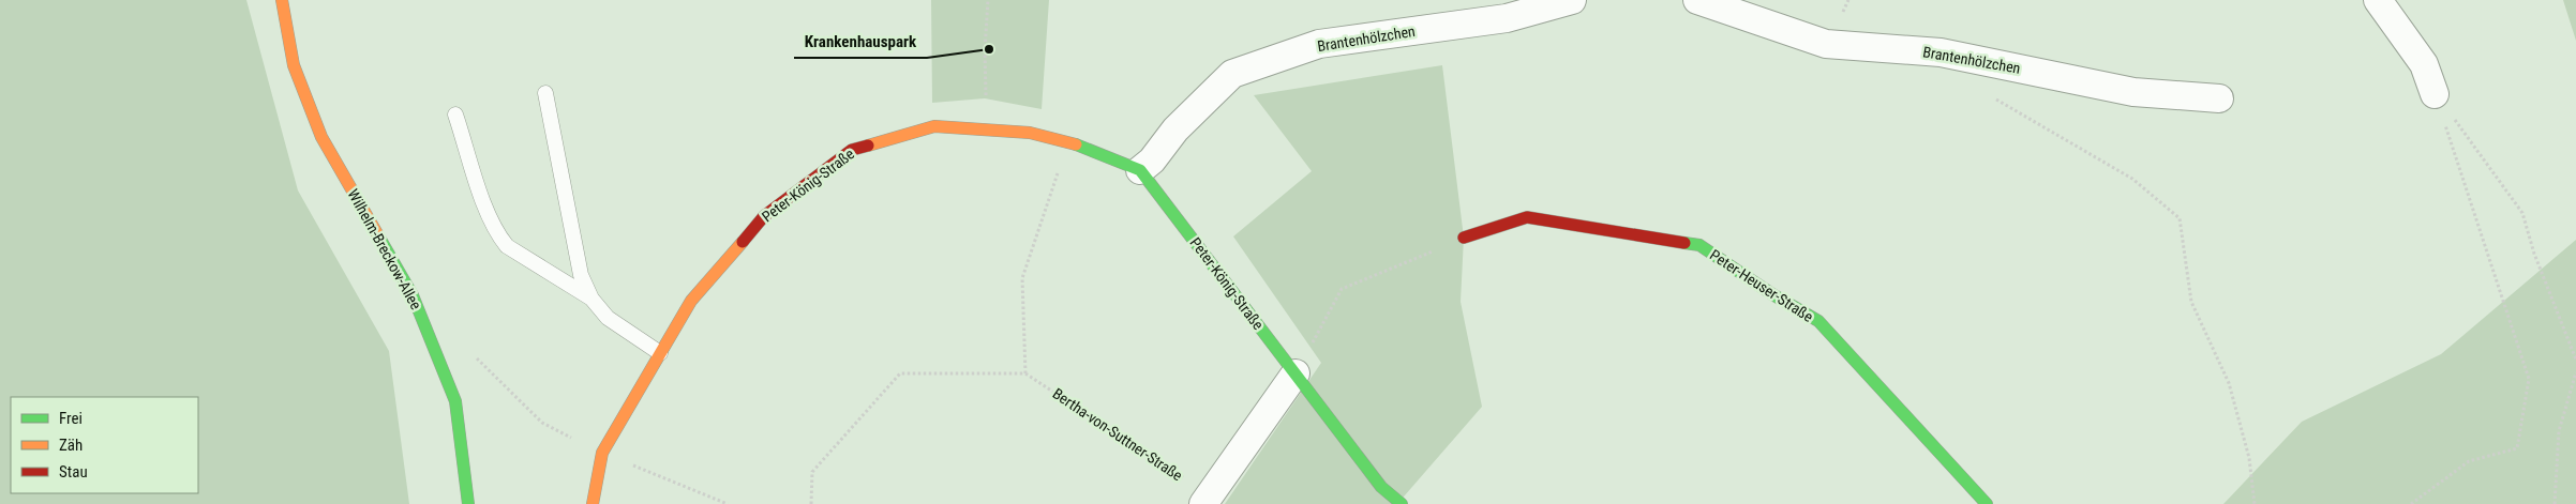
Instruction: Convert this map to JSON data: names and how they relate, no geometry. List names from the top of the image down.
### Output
{
  "streets": {
    "street": [
      "Brantenhölzchen",
      "Peter-König-Straße",
      "Wilhelm-Breckow-Allee",
      "Peter-Heuser-Straße"
    ],
    "path": ["Bertha-von-Suttner-Straße"]
  },
  "crossings": [
    ["Brantenhölzchen", "Peter-König-Straße"]
  ],
  "places": ["Krankenhauspark"],
  "legend": ["Frei", "Zäh", "Stau"]
}
